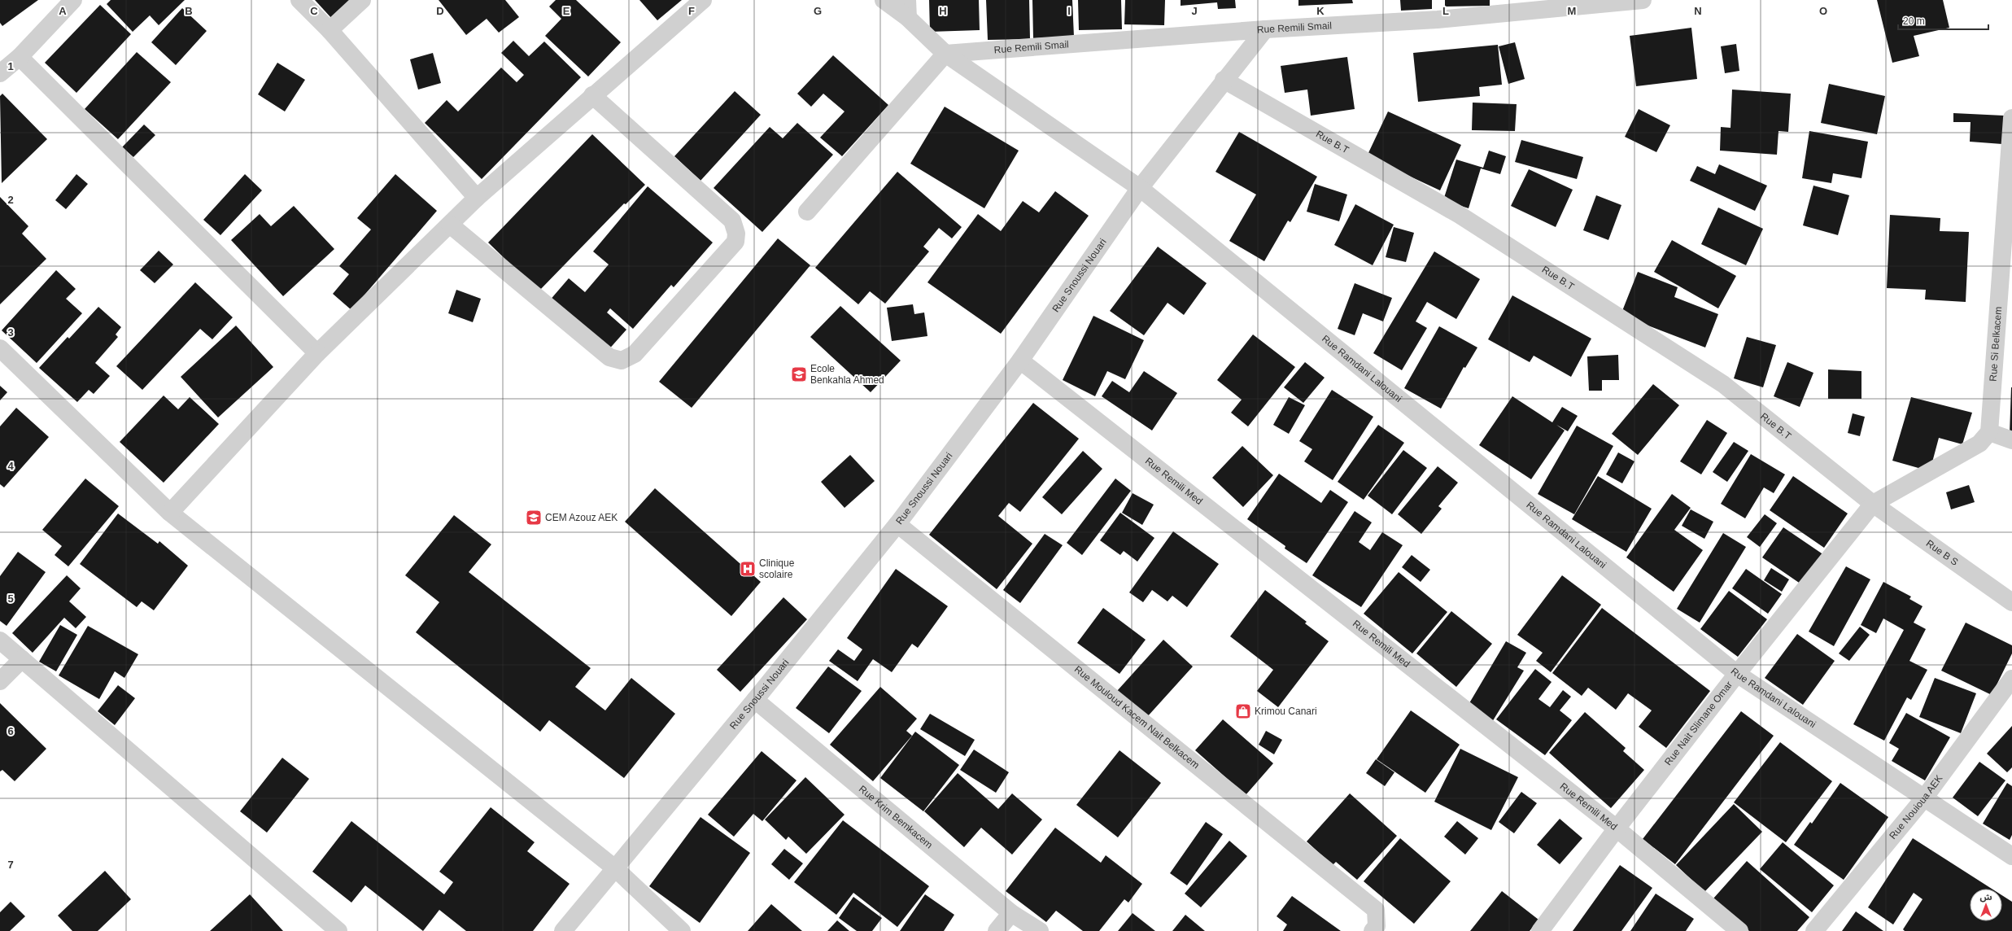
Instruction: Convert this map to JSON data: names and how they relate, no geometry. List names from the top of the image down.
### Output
{
  "streets": {
    "street": [
      "Rue Remili Smail",
      "Rue B.T",
      "Rue Snoussi Nouari",
      "Rue Si Belkacem",
      "Rue Ramdani Lalouani",
      "Rue Remili Med",
      "Rue B S",
      "Rue Mouloud Kacem Nait Belkacem",
      "Rue Nait Slimane Omar",
      "Rue Nouioua AEK",
      "Rue Krim Bemkacem"
    ]
  },
  "crossings": [
    ["Rue Remili Smail", "Rue Snoussi Nouari"],
    ["Rue Remili Smail", "Rue Ramdani Lalouani"],
    ["Rue B.T", "Rue Snoussi Nouari"],
    ["Rue B.T", "Rue B S"],
    ["Rue B.T", "Rue Nait Slimane Omar"],
    ["Rue Snoussi Nouari", "Rue Ramdani Lalouani"],
    ["Rue Snoussi Nouari", "Rue Remili Med"],
    ["Rue Snoussi Nouari", "Rue Mouloud Kacem Nait Belkacem"],
    ["Rue Snoussi Nouari", "Rue Krim Bemkacem"],
    ["Rue Ramdani Lalouani", "Rue Nait Slimane Omar"],
    ["Rue Ramdani Lalouani", "Rue Nouioua AEK"],
    ["Rue Remili Med", "Rue Nait Slimane Omar"],
    ["Rue B S", "Rue Nait Slimane Omar"]
  ],
  "places": {
    "school or university": ["Ecole Benkahla Ahmed", "CEM Azouz AEK"],
    "hospital": ["Clinique scolaire"],
    "shop": ["Krimou Canari"]
  },
  "scale_bar": "20 m",
  "north": "top",
  "grid": {
    "columns": [
      "A",
      "B",
      "C",
      "D",
      "E",
      "F",
      "G",
      "H",
      "I",
      "J",
      "K",
      "L",
      "M",
      "N",
      "O"
    ],
    "rows": [
      "1",
      "2",
      "3",
      "4",
      "5",
      "6",
      "7"
    ]
  }
}
